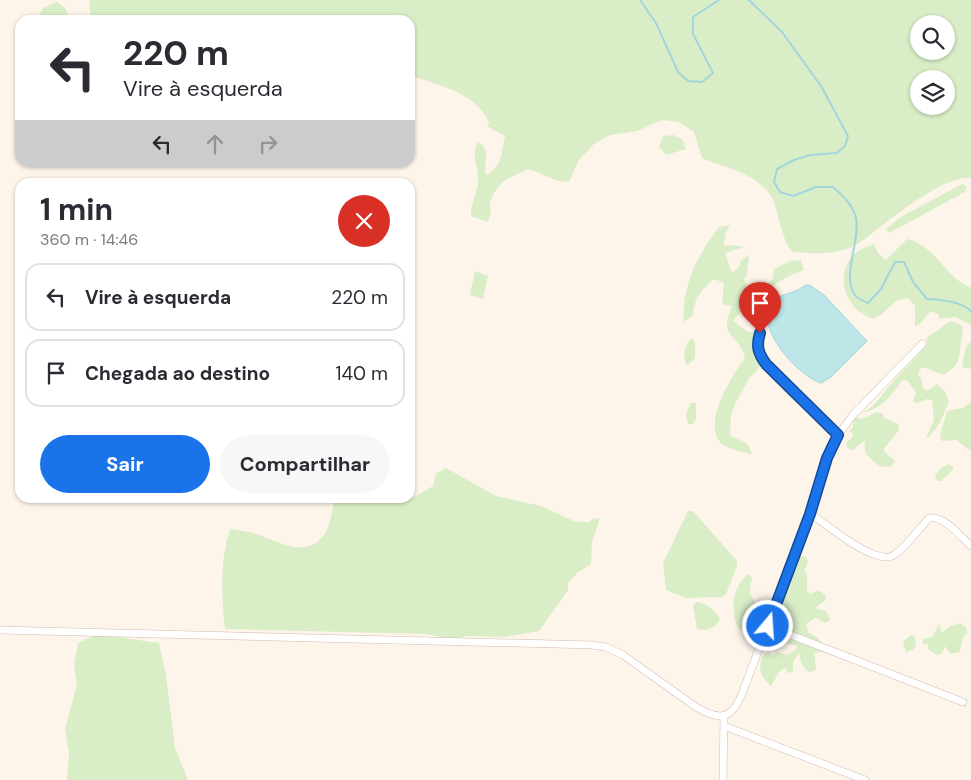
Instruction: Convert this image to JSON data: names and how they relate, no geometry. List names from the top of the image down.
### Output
{
  "page": {
    "turn": ["220 m", "Vire à esquerda"],
    "heading": ["1 min", "360 m · 14:46"],
    "list": [
      {
        "name": "Vire à esquerda",
        "value": "220 m"
      },
      {
        "name": "Chegada ao destino",
        "value": "140 m"
      }
    ],
    "buttons": ["Sair", "Compartilhar"]
  }
}
